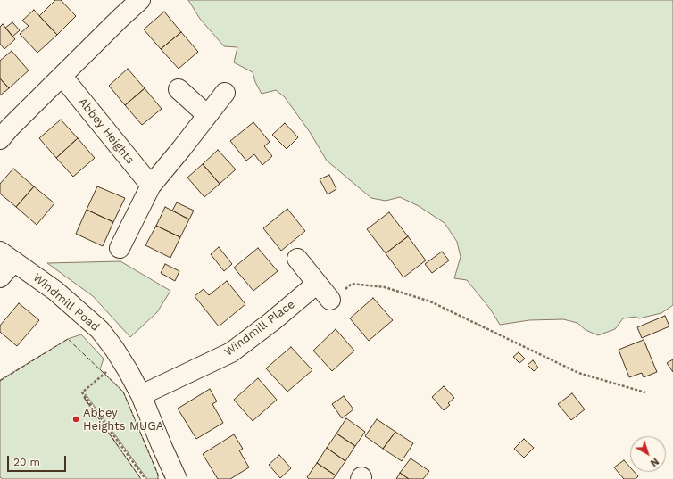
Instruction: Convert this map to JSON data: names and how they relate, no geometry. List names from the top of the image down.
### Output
{
  "streets": {
    "street": ["Abbey Heights", "Windmill Road", "Windmill Place"]
  },
  "crossings": [
    ["Windmill Road", "Windmill Place"]
  ],
  "places": ["Abbey Heights MUGA"],
  "scale_bar": "20 m",
  "north": "bottom right"
}
